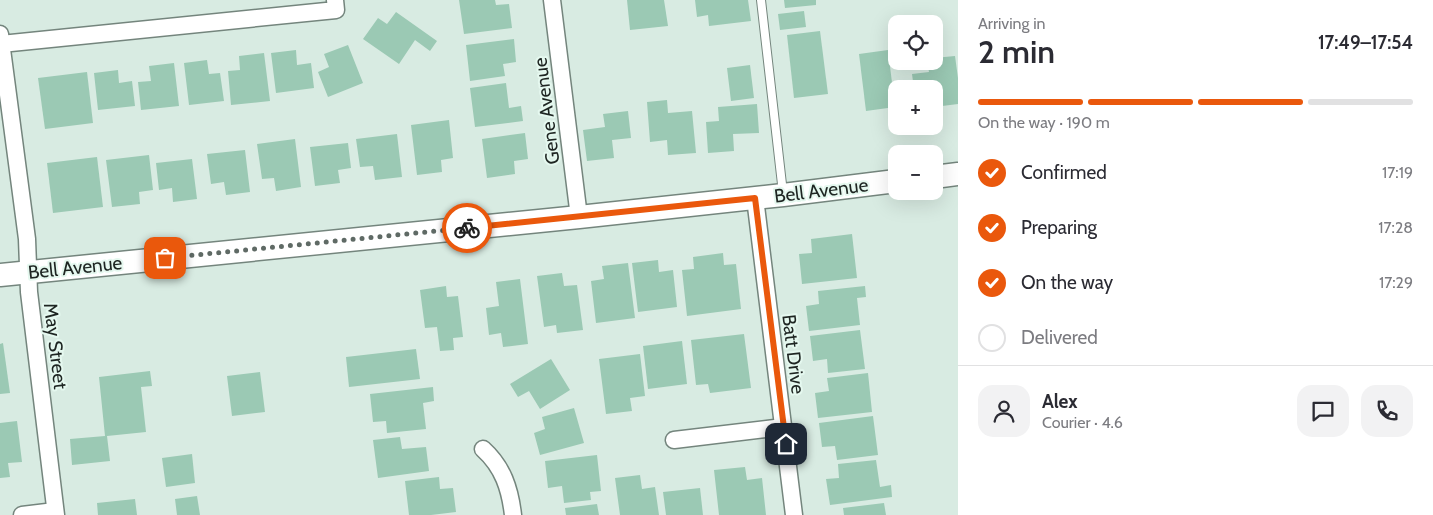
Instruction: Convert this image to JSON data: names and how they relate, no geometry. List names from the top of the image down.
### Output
{
  "streets": {
    "main road": ["Bell Avenue"],
    "street": ["Gene Avenue", "May Street", "Batt Drive"]
  },
  "crossings": [
    ["Gene Avenue", "Bell Avenue"],
    ["Bell Avenue", "May Street"],
    ["Bell Avenue", "Batt Drive"]
  ],
  "page": {
    "heading": ["2 min", "Arriving in", "17:49–17:54"],
    "panel": ["Alex", "Courier · 4.6"],
    "map_buttons": ["+", "−"],
    "bar": "On the way · 190 m",
    "list": [
      ["Confirmed", "17:19"],
      ["Preparing", "17:28"],
      ["On the way", "17:29"],
      "Delivered"
    ]
  }
}
